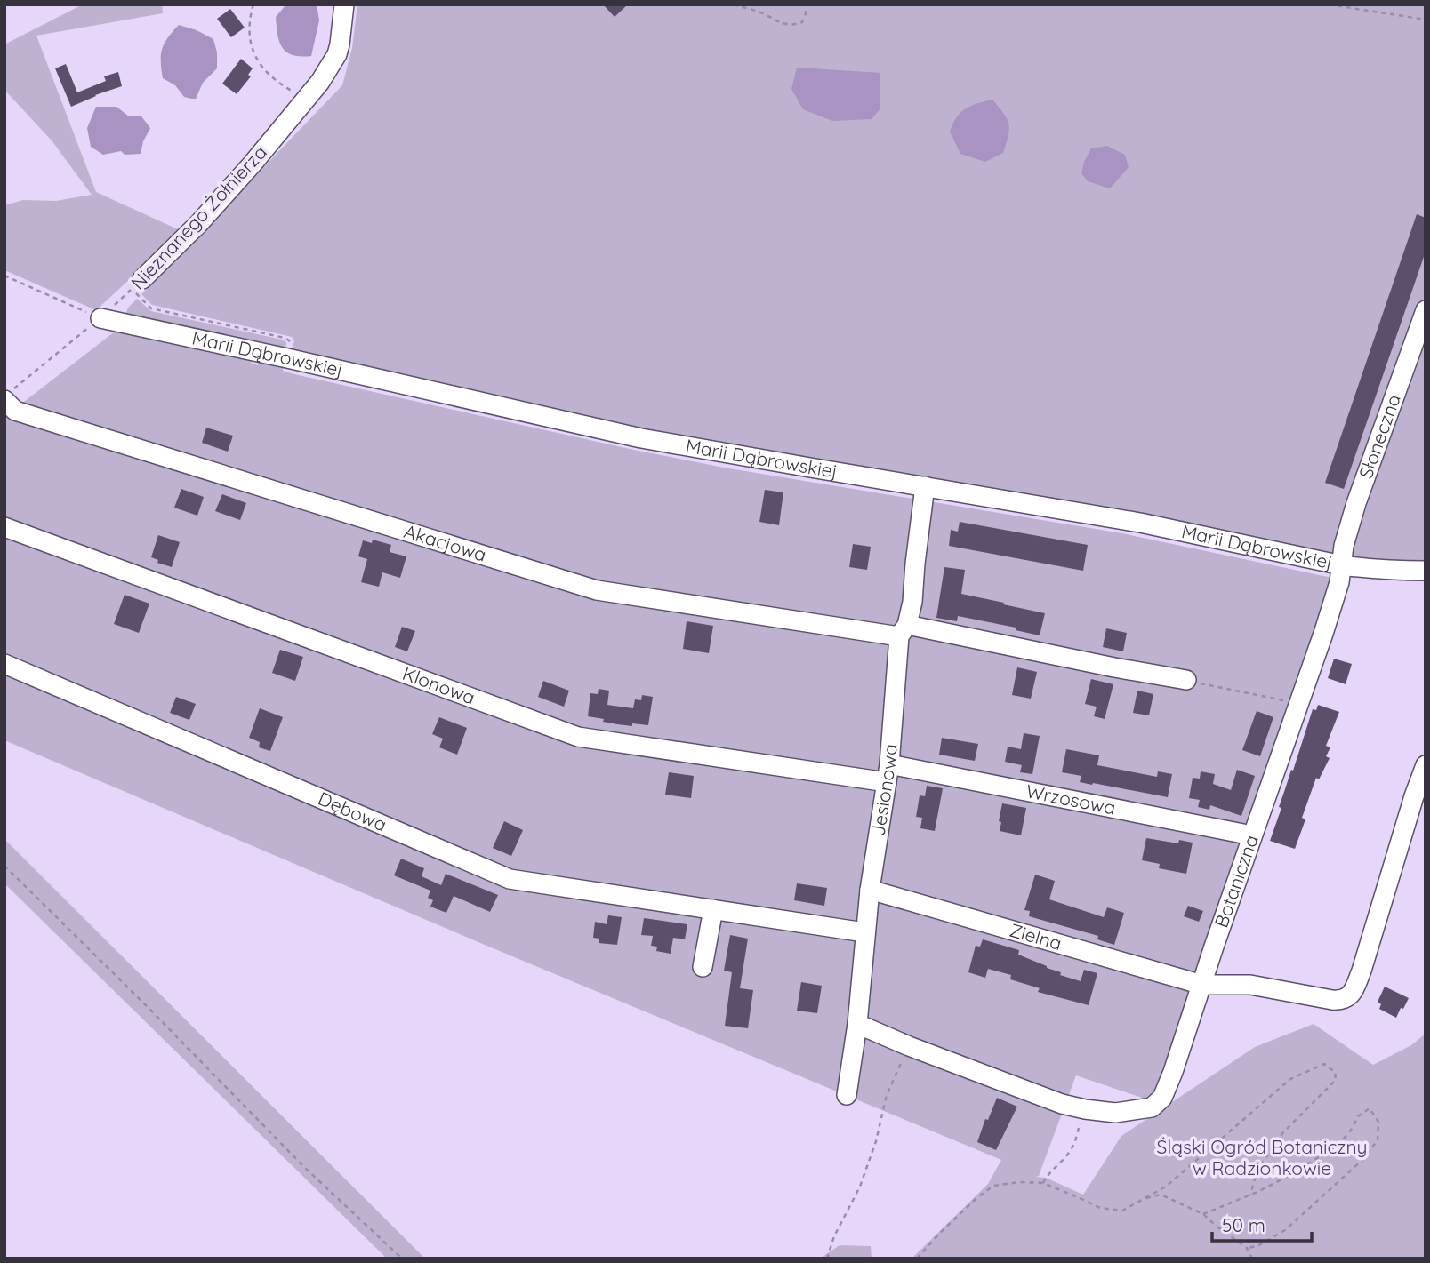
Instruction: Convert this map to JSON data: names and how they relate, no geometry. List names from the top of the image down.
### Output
{
  "streets": {
    "street": [
      "Nieznanego Żołnierza",
      "Marii Dąbrowskiej",
      "Słoneczna",
      "Akacjowa",
      "Klonowa",
      "Jesionowa",
      "Wrzosowa",
      "Dębowa",
      "Botaniczna",
      "Zielna"
    ]
  },
  "crossings": [
    ["Nieznanego Żołnierza", "Marii Dąbrowskiej"],
    ["Nieznanego Żołnierza", "Akacjowa"],
    ["Marii Dąbrowskiej", "Słoneczna"],
    ["Marii Dąbrowskiej", "Jesionowa"],
    ["Marii Dąbrowskiej", "Botaniczna"],
    ["Słoneczna", "Botaniczna"],
    ["Akacjowa", "Jesionowa"],
    ["Klonowa", "Jesionowa"],
    ["Klonowa", "Wrzosowa"],
    ["Jesionowa", "Wrzosowa"],
    ["Jesionowa", "Dębowa"],
    ["Jesionowa", "Botaniczna"],
    ["Jesionowa", "Zielna"],
    ["Wrzosowa", "Botaniczna"],
    ["Botaniczna", "Zielna"]
  ],
  "parks": ["Śląski Ogród Botaniczny w Radzionkowie"],
  "scale_bar": "50 m"
}
